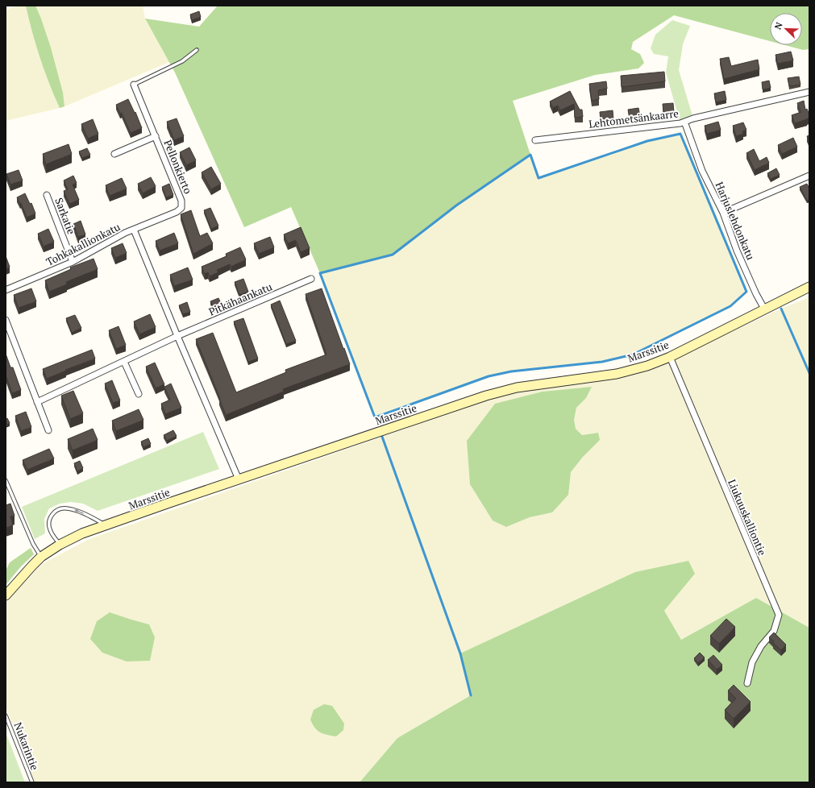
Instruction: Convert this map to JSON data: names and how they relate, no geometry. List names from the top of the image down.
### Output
{
  "streets": {
    "main road": ["Marssitie"],
    "street": [
      "Lehtometsänkaarre",
      "Pellonkierto",
      "Sarkatie",
      "Harjuslehdonkatu",
      "Tohkakallionkatu",
      "Pitkähaankatu",
      "Liukuuskalliontie"
    ],
    "lane": ["Nukarintie"]
  },
  "crossings": [
    ["Lehtometsänkaarre", "Harjuslehdonkatu"],
    ["Pellonkierto", "Tohkakallionkatu"],
    ["Sarkatie", "Tohkakallionkatu"],
    ["Harjuslehdonkatu", "Marssitie"],
    ["Tohkakallionkatu", "Pitkähaankatu"],
    ["Tohkakallionkatu", "Marssitie"],
    ["Marssitie", "Liukuuskalliontie"]
  ],
  "north": "top left"
}
